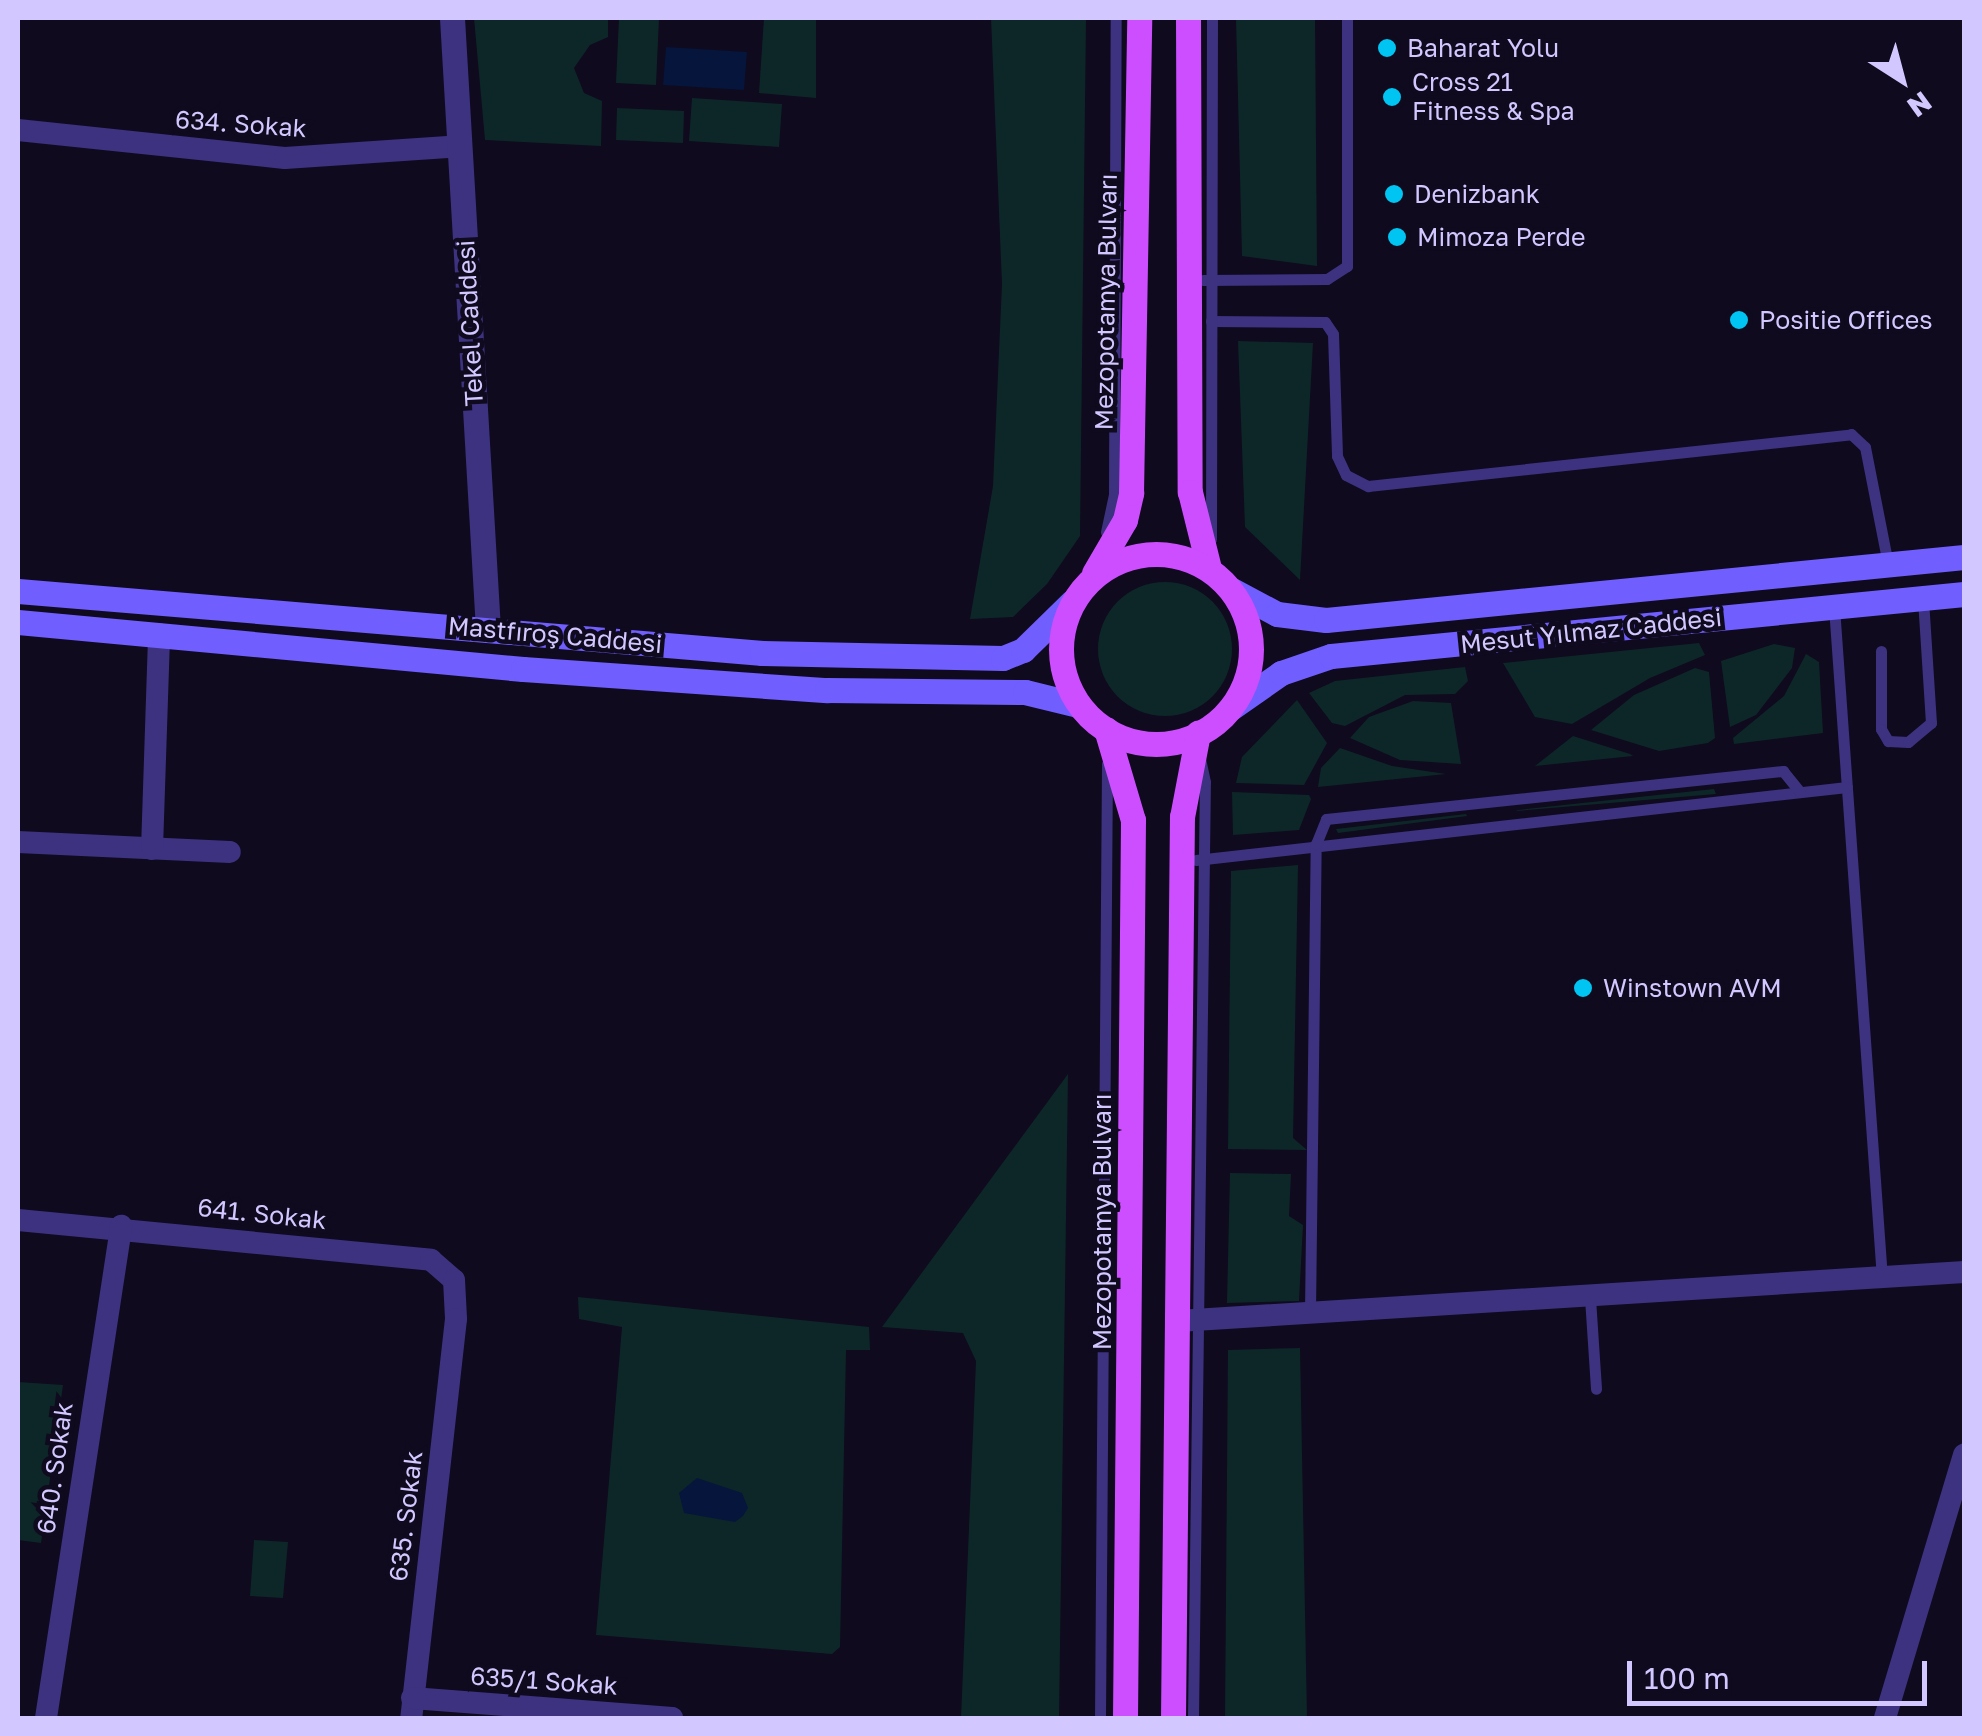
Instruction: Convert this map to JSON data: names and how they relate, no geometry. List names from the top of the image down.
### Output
{
  "streets": {
    "main road": ["Mezopotamya Bulvarı", "Mesut Yılmaz Caddesi", "Mastfıroş Caddesi"],
    "street": [
      "634. Sokak",
      "Tekel Caddesi",
      "641. Sokak",
      "640. Sokak",
      "635. Sokak",
      "635/1 Sokak"
    ]
  },
  "crossings": [
    ["634. Sokak", "Tekel Caddesi"],
    ["Mezopotamya Bulvarı", "Mesut Yılmaz Caddesi"],
    ["Mezopotamya Bulvarı", "Mastfıroş Caddesi"],
    ["Tekel Caddesi", "Mastfıroş Caddesi"],
    ["Mesut Yılmaz Caddesi", "Mastfıroş Caddesi"],
    ["641. Sokak", "640. Sokak"],
    ["641. Sokak", "635. Sokak"],
    ["635. Sokak", "635/1 Sokak"]
  ],
  "places": [
    "Baharat Yolu",
    "Cross 21 Fitness & Spa",
    "Denizbank",
    "Mimoza Perde",
    "Positie Offices",
    "Winstown AVM"
  ],
  "scale_bar": "100 m",
  "north": "bottom right"
}
